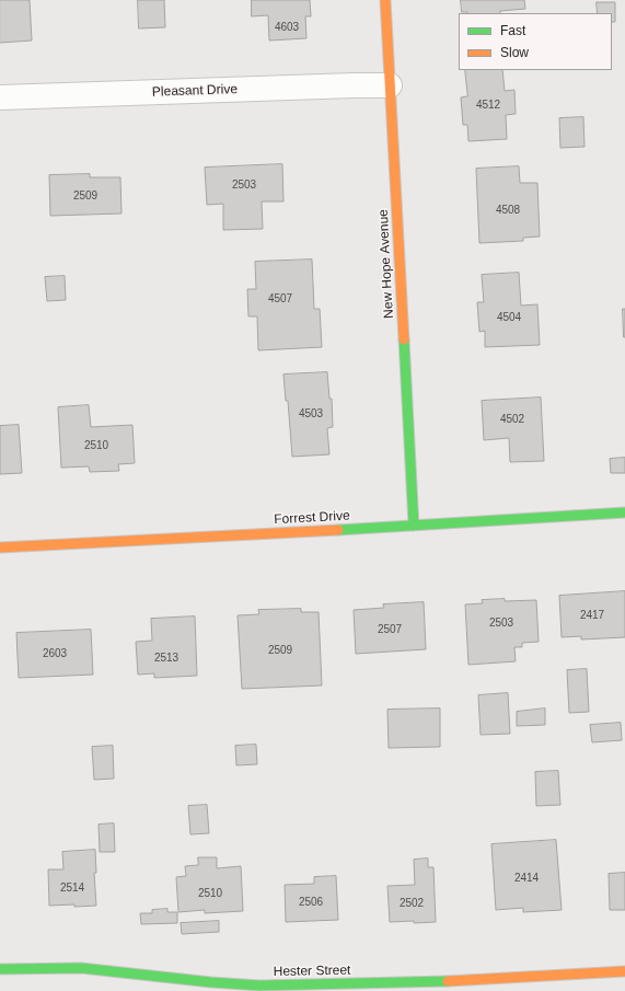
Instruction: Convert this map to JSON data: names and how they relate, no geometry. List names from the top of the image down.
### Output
{
  "streets": {
    "street": [
      "Pleasant Drive",
      "New Hope Avenue",
      "Forrest Drive",
      "Hester Street"
    ]
  },
  "crossings": [
    ["Pleasant Drive", "New Hope Avenue"],
    ["New Hope Avenue", "Forrest Drive"]
  ],
  "house_numbers": [
    "4603",
    "4512",
    "2503",
    "2509",
    "4508",
    "4507",
    "4504",
    "4503",
    "4502",
    "2510",
    "2417",
    "2503",
    "2507",
    "2509",
    "2603",
    "2513",
    "2414",
    "2514",
    "2510",
    "2506",
    "2502"
  ],
  "legend": ["Fast", "Slow"]
}
